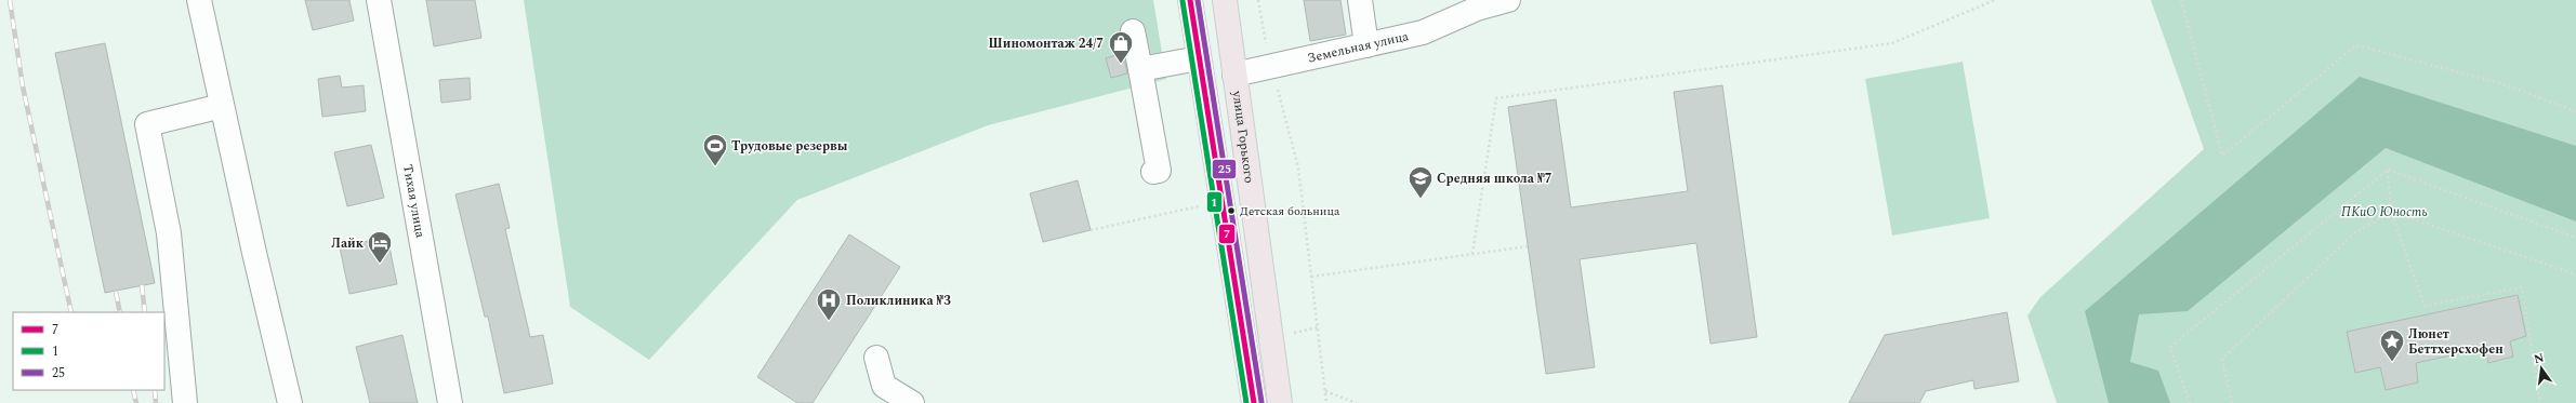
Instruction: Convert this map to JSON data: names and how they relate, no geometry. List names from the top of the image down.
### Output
{
  "streets": {
    "main road": ["улица Горького"],
    "street": ["Земельная улица", "Тихая улица"]
  },
  "crossings": [
    ["Земельная улица", "улица Горького"]
  ],
  "parks": ["ПКиО Юность"],
  "places": {
    "shop": ["Шиномонтаж 24/7"],
    "sports": ["Трудовые резервы"],
    "school or university": ["Средняя школа №7"],
    "other": ["Детская больница"],
    "hotel": ["Лайк"],
    "hospital": ["Поликлиника №3"],
    "place": ["Люнет Беттхерсхофен"]
  },
  "lines": ["transit line 7", "transit line 25", "transit line 1"],
  "legend": ["7", "1", "25"],
  "north": "top"
}
